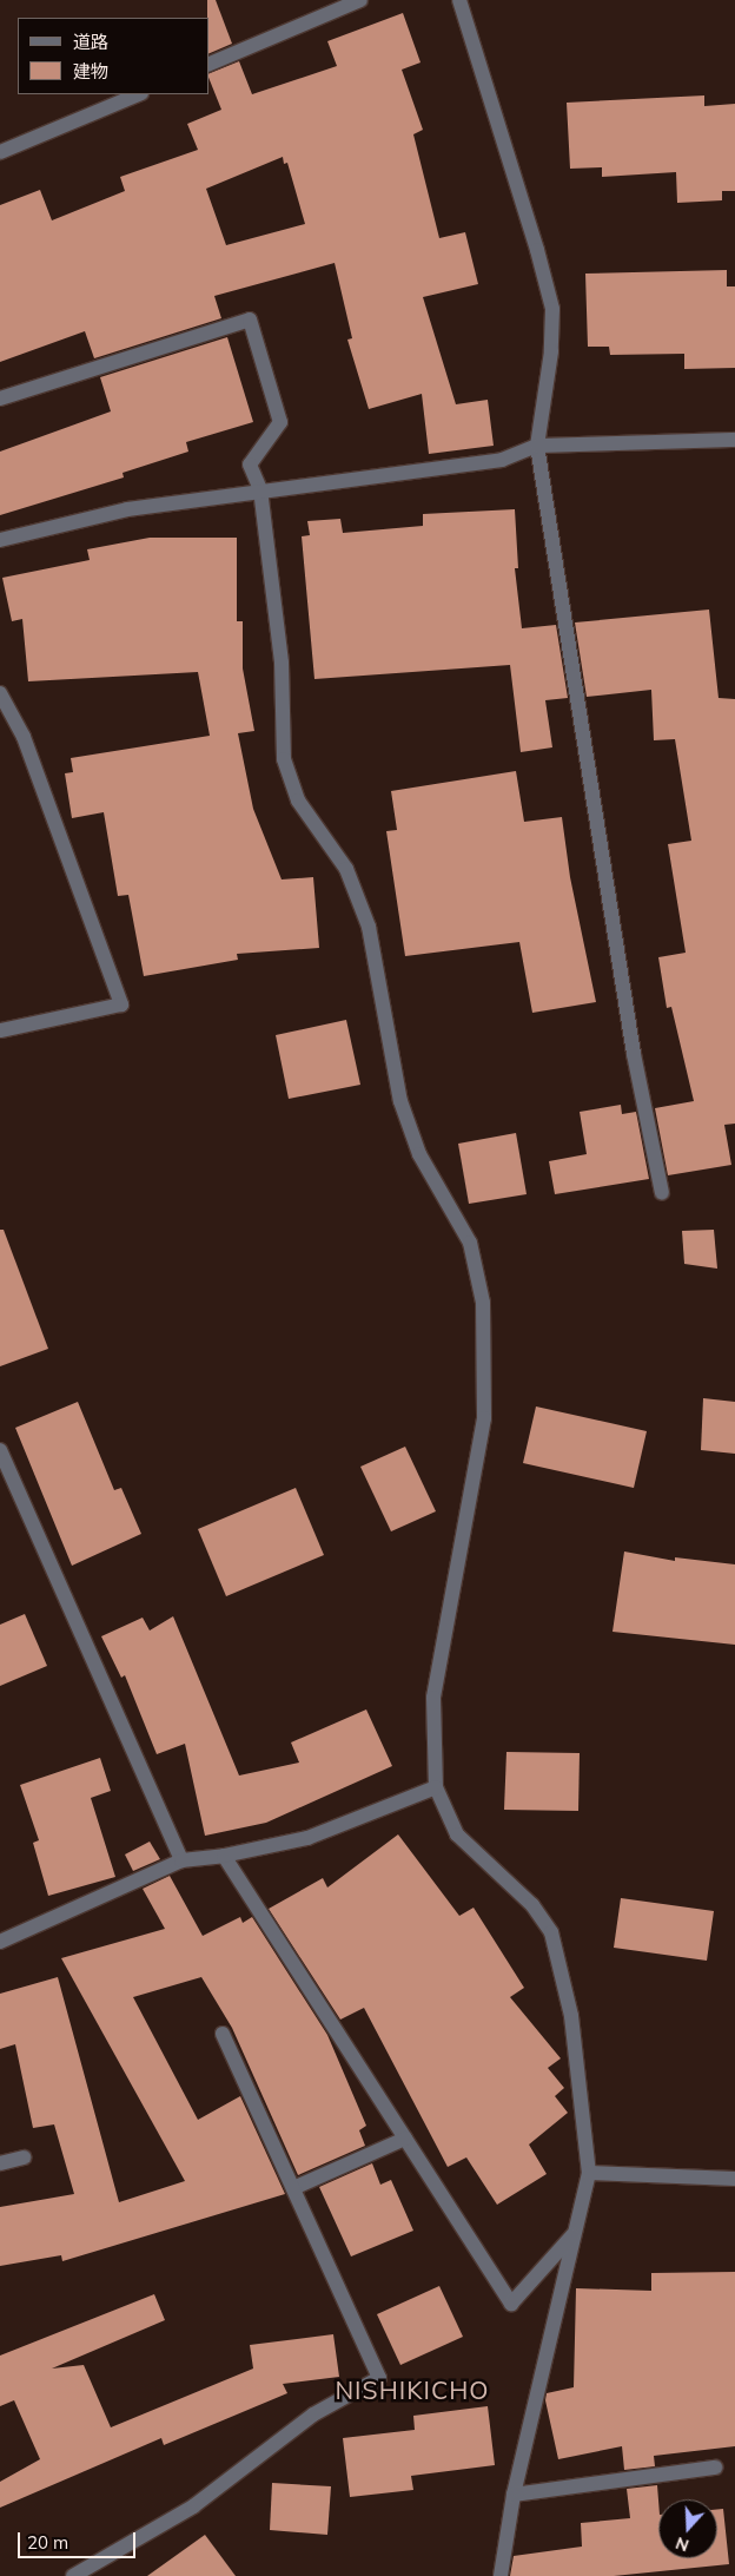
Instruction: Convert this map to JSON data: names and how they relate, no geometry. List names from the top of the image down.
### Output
{
  "districts": ["NISHIKICHO"],
  "legend": ["道路", "建物"],
  "scale_bar": "20 m",
  "north": "bottom"
}
